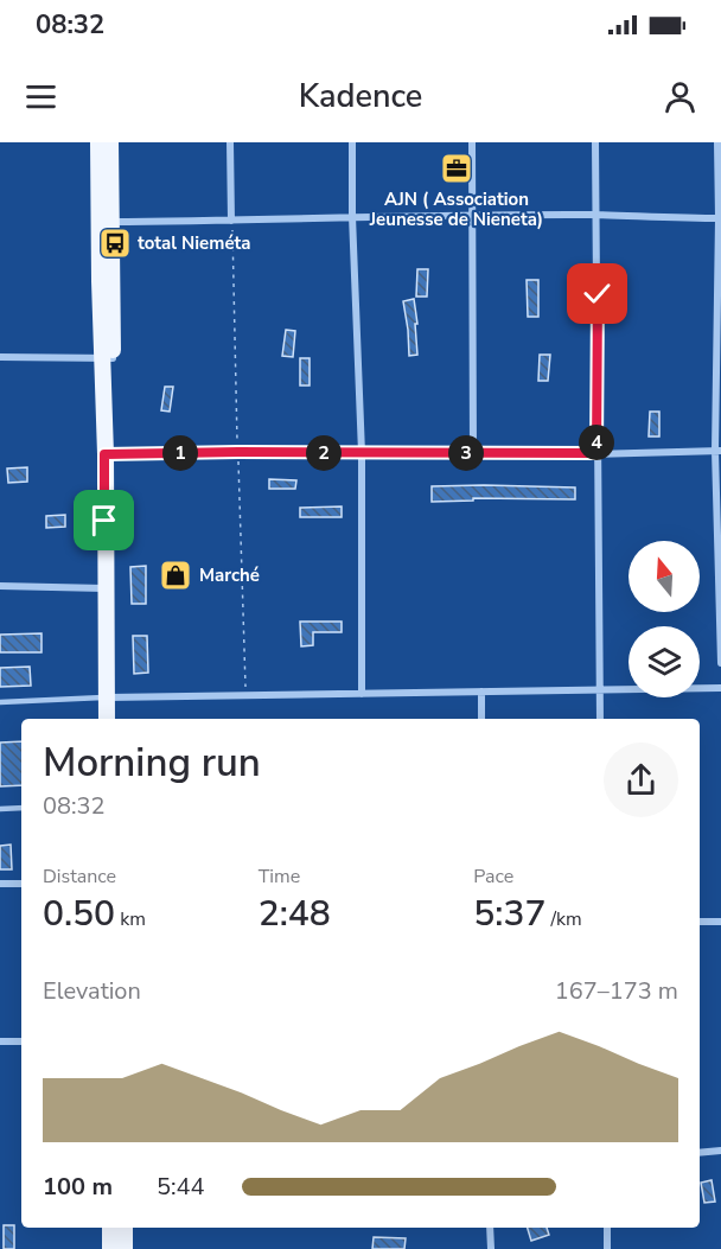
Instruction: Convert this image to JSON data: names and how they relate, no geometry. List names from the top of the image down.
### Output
{
  "places": {
    "office": ["AJN ( Association Jeunesse de Nieneta)"],
    "bus stop": ["total Nieméta"],
    "shop": ["Marché"]
  },
  "north": "top",
  "page": {
    "status": "08:32",
    "header": "Kadence",
    "pins": [
      "4",
      "1",
      "2",
      "3"
    ],
    "heading": ["Morning run", "08:32"],
    "stats": [
      ["Distance", "0.50 km"],
      ["Time", "2:48"],
      ["Pace", "5:37 /km"]
    ],
    "chart": ["Elevation", "167–173 m"],
    "list": [
      {
        "name": "100 m",
        "note": "5:44"
      }
    ]
  }
}
